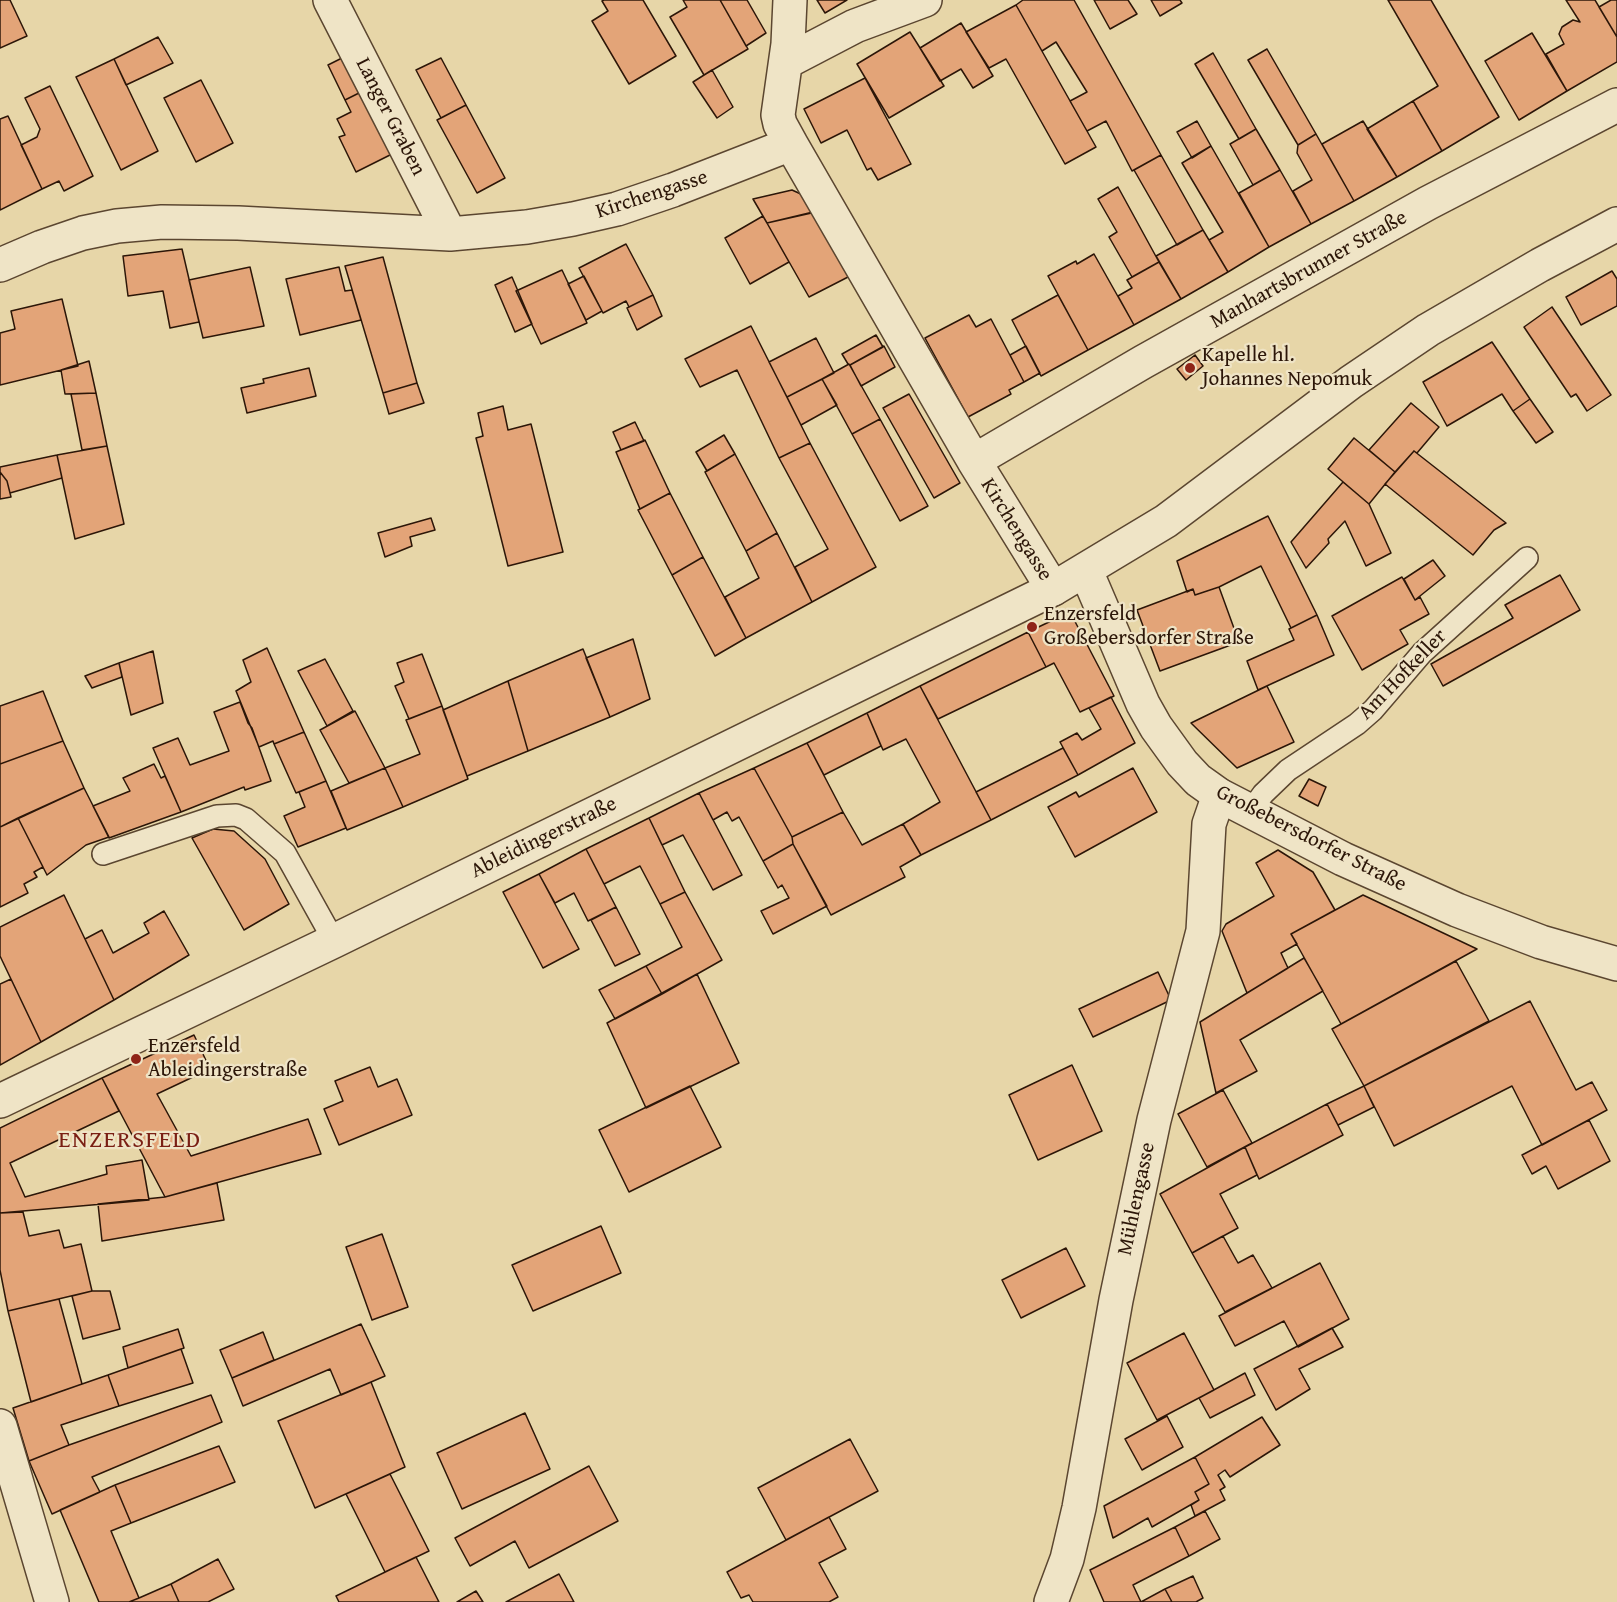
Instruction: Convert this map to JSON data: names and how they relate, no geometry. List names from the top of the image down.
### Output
{
  "streets": {
    "street": [
      "Langer Graben",
      "Kirchengasse",
      "Manhartsbrunner Straße",
      "Ableidingerstraße",
      "Großebersdorfer Straße",
      "Mühlengasse"
    ],
    "lane": ["Am Hofkeller"]
  },
  "crossings": [
    ["Langer Graben", "Kirchengasse"],
    ["Kirchengasse", "Manhartsbrunner Straße"],
    ["Kirchengasse", "Ableidingerstraße"],
    ["Am Hofkeller", "Großebersdorfer Straße"],
    ["Ableidingerstraße", "Großebersdorfer Straße"],
    ["Großebersdorfer Straße", "Mühlengasse"]
  ],
  "districts": ["ENZERSFELD"],
  "places": ["Kapelle hl. Johannes Nepomuk", "Enzersfeld Großebersdorfer Straße", "Enzersfeld Ableidingerstraße"]
}
